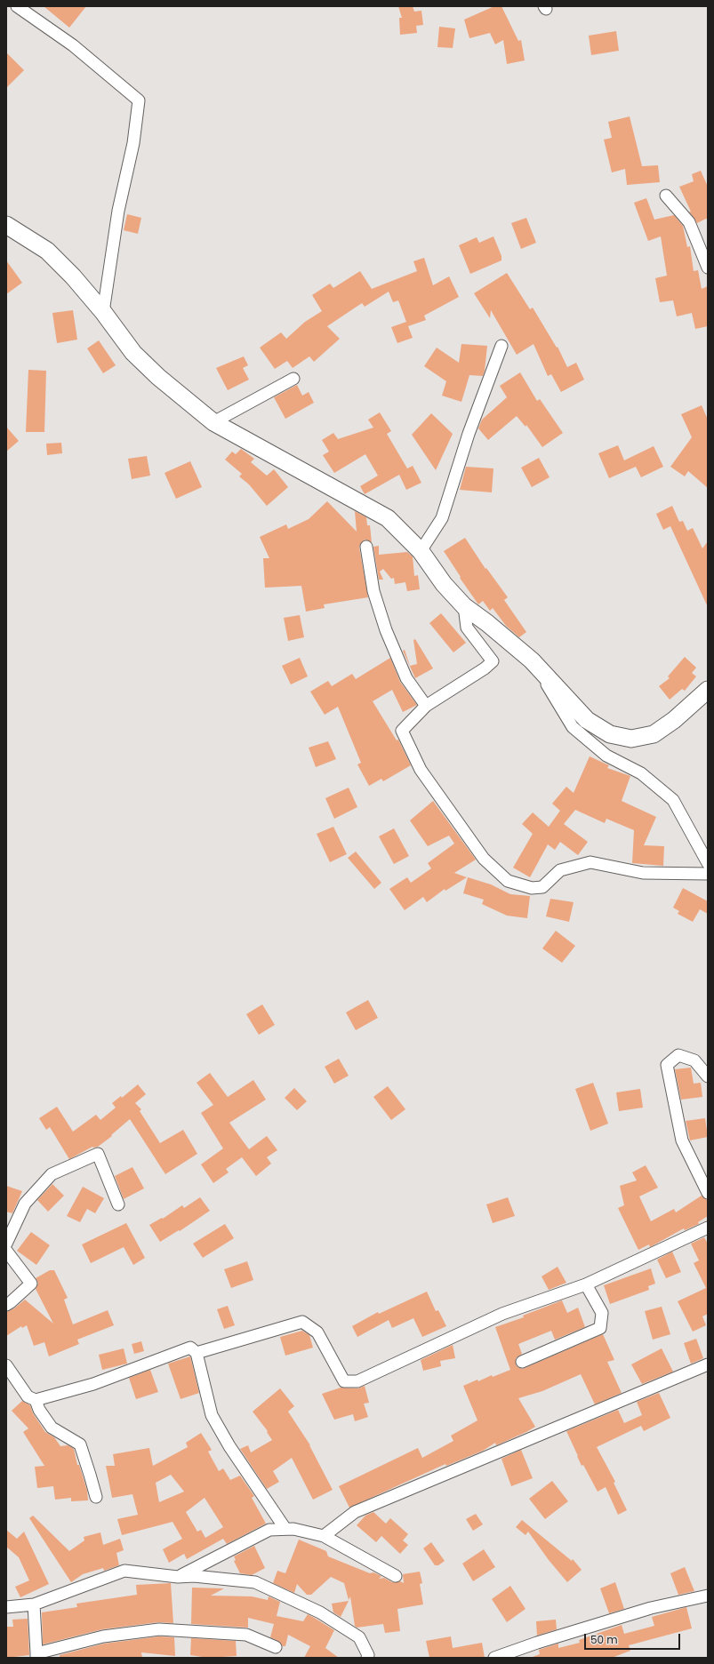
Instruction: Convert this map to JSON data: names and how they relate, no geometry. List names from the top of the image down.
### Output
{
  "scale_bar": "50 m"
}
